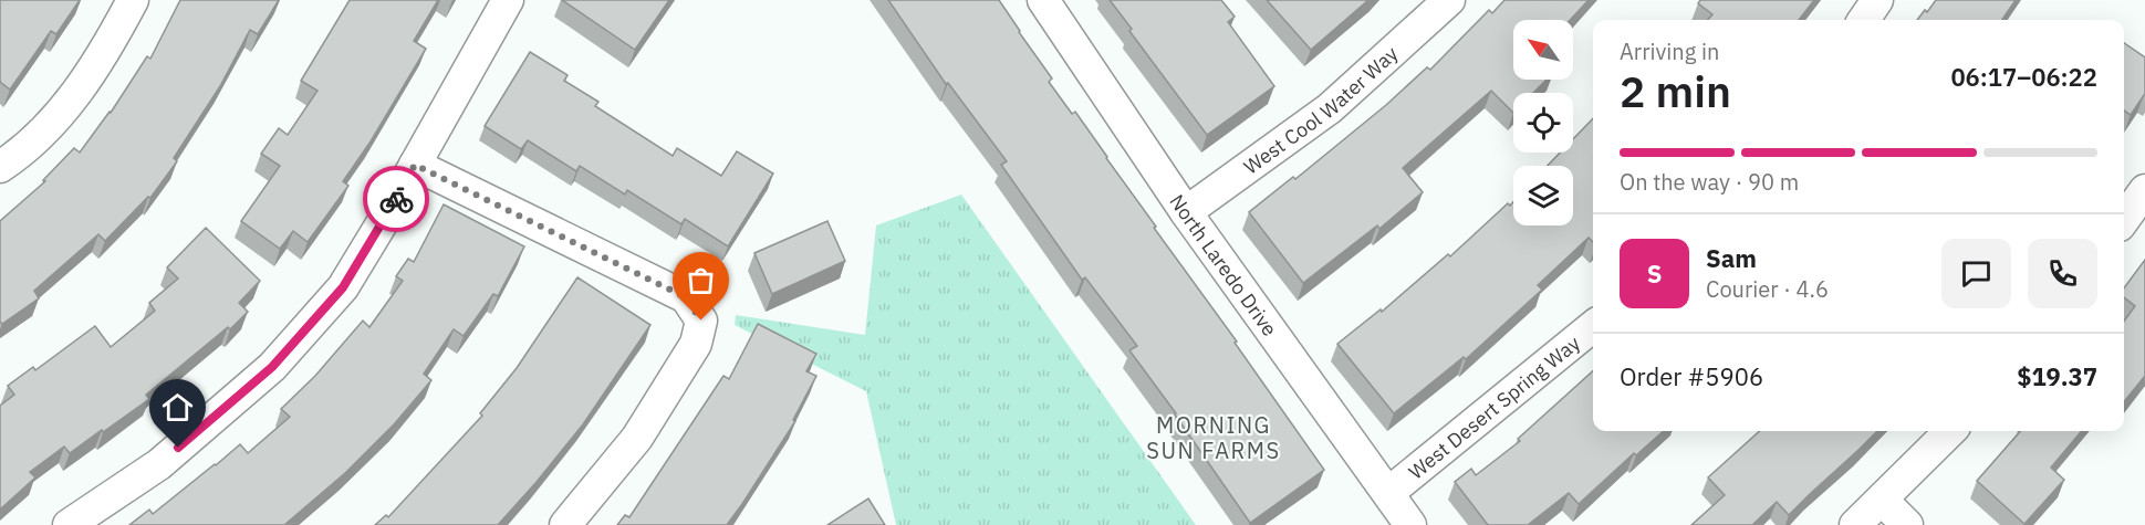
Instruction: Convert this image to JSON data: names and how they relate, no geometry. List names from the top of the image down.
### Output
{
  "streets": {
    "street": ["West Cool Water Way", "North Laredo Drive", "West Desert Spring Way"]
  },
  "crossings": [
    ["West Cool Water Way", "North Laredo Drive"],
    ["North Laredo Drive", "West Desert Spring Way"]
  ],
  "districts": ["MORNING SUN FARMS"],
  "north": "top left",
  "page": {
    "heading": ["2 min", "Arriving in", "06:17–06:22"],
    "panel": [
      "Sam",
      "Courier · 4.6",
      "Order #5906",
      "$19.37"
    ],
    "bar": "On the way · 90 m",
    "round": "S"
  }
}
